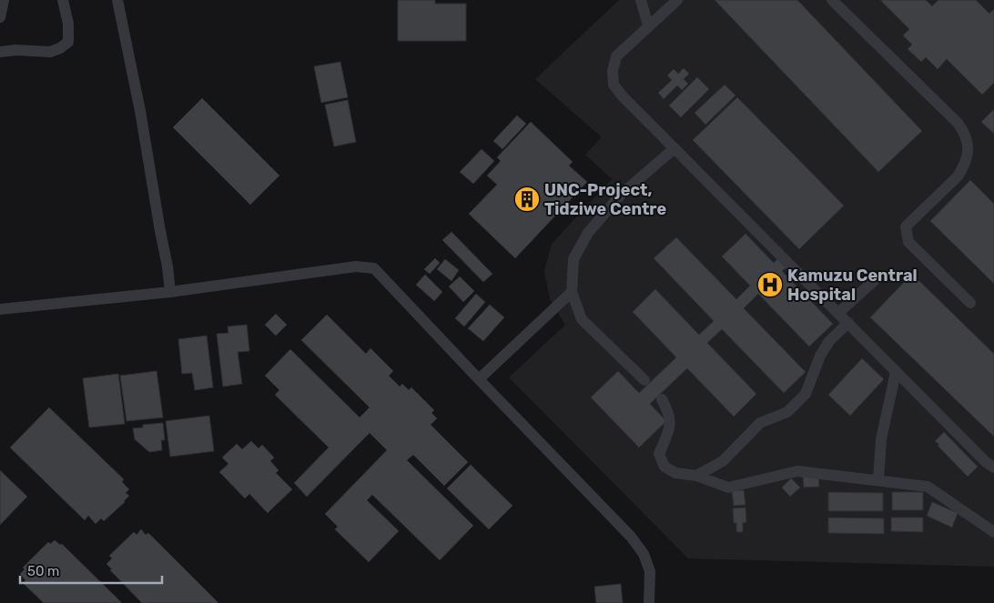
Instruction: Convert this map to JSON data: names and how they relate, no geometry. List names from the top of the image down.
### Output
{
  "places": {
    "building": ["UNC-Project, Tidziwe Centre"],
    "hospital": ["Kamuzu Central Hospital"]
  },
  "scale_bar": "50 m"
}
